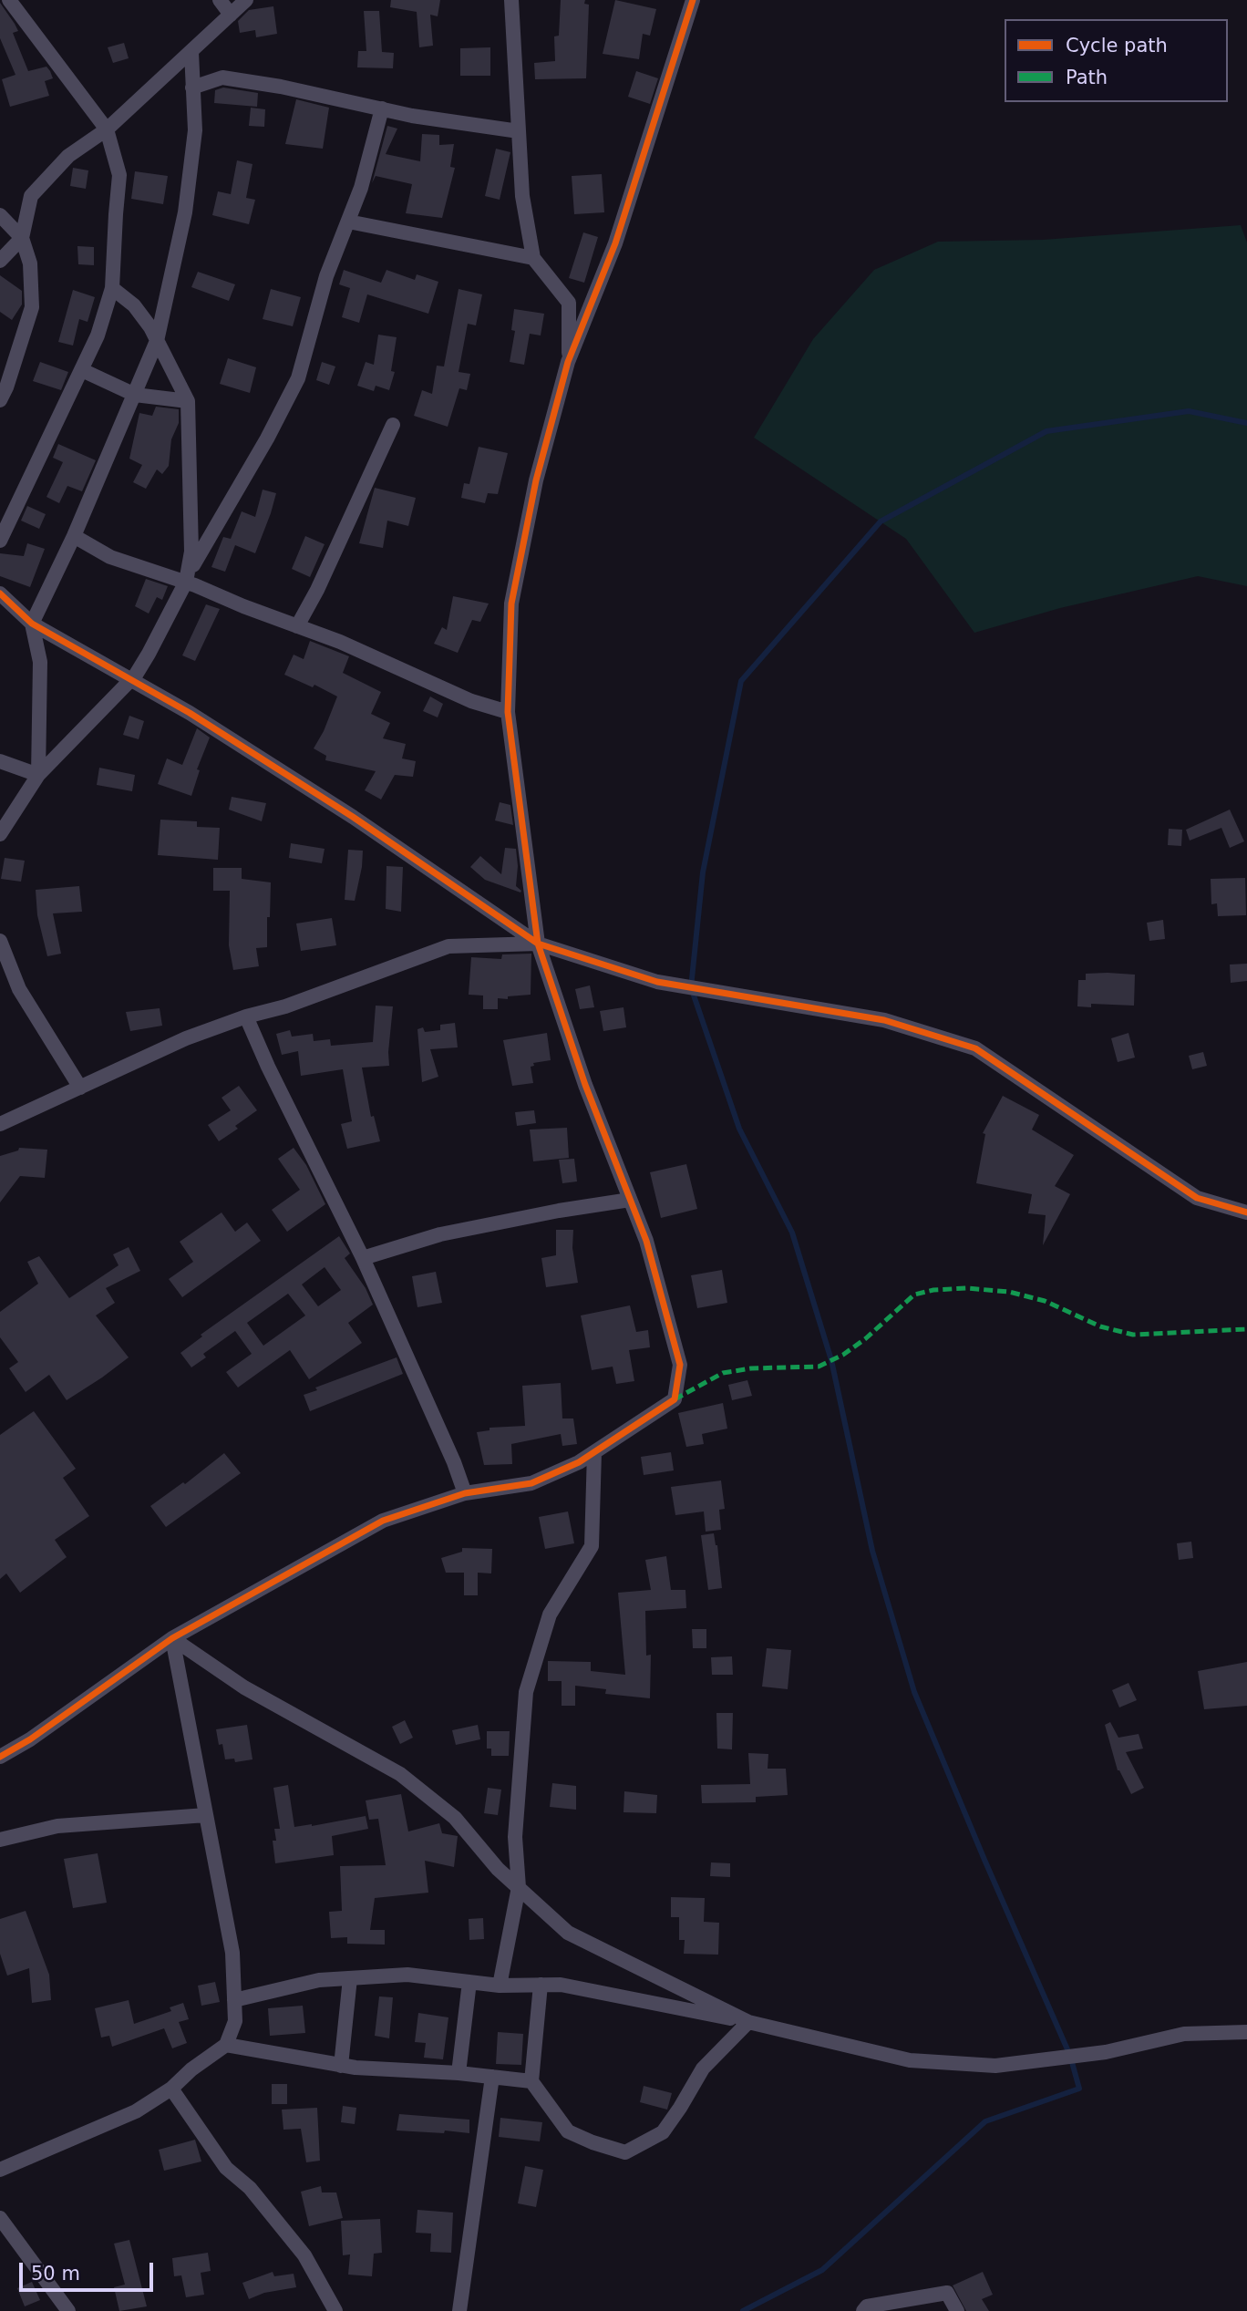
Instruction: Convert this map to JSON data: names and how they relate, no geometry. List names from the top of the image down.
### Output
{
  "legend": ["Cycle path", "Path"],
  "scale_bar": "50 m"
}
